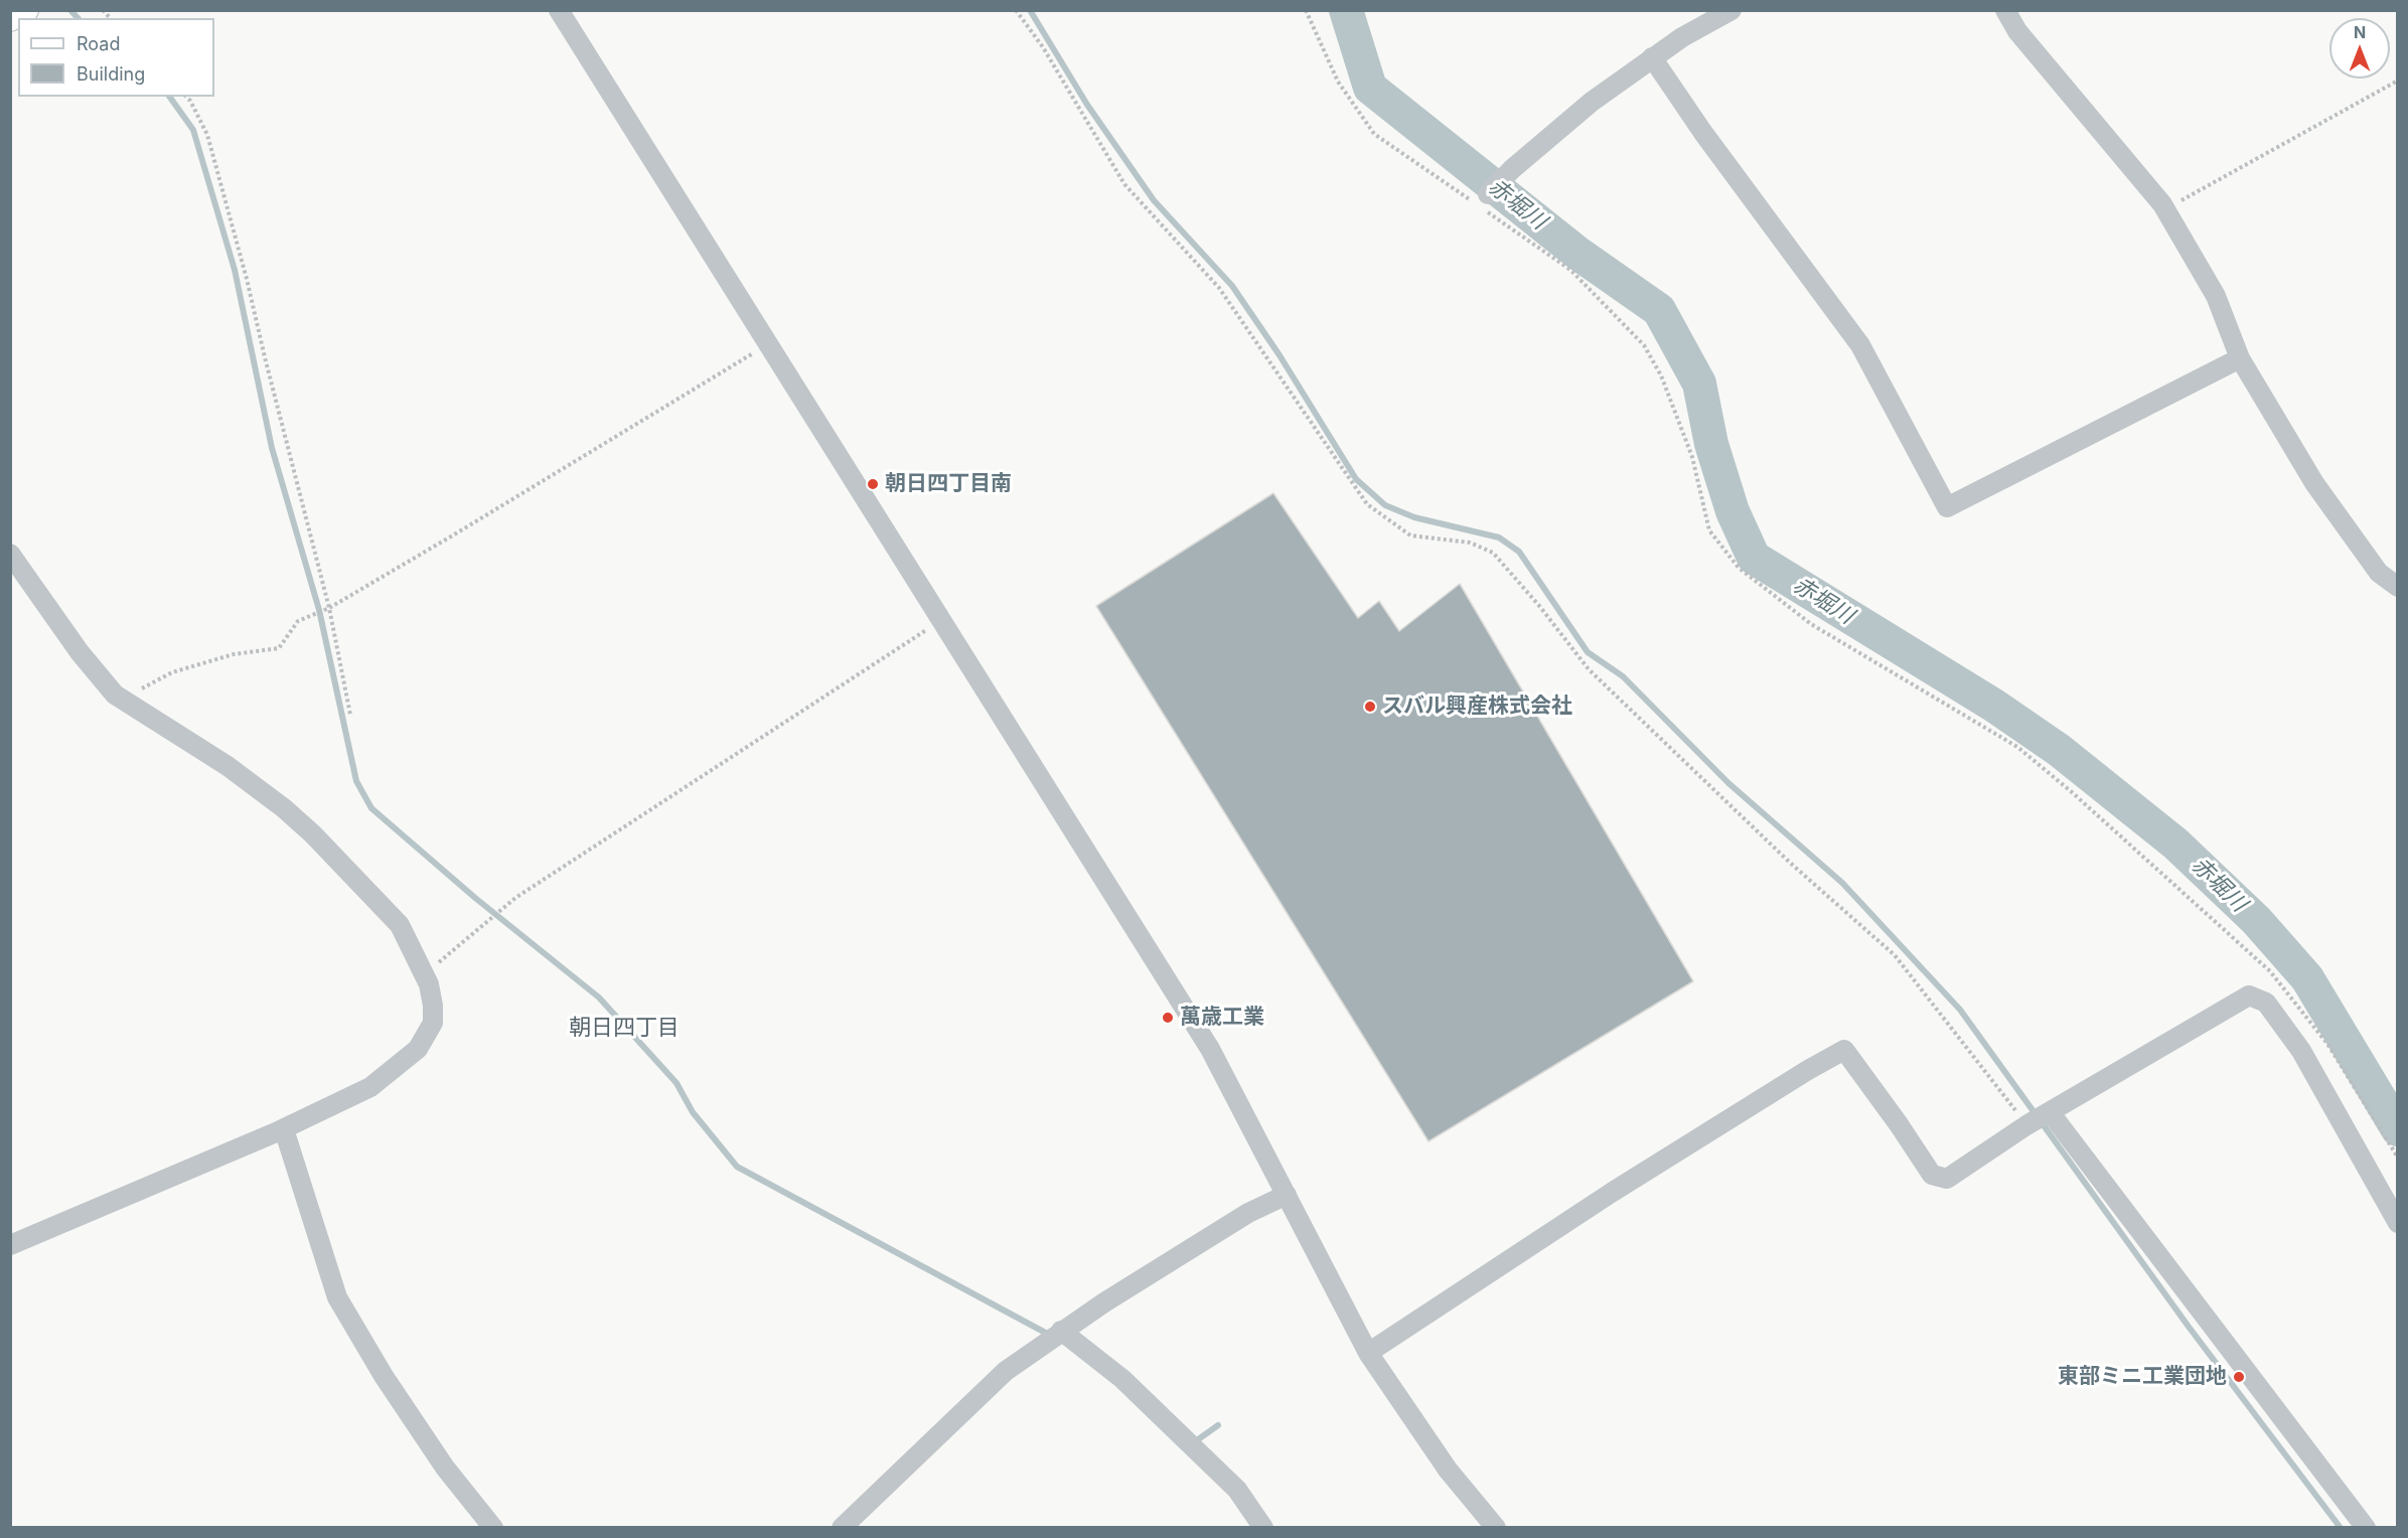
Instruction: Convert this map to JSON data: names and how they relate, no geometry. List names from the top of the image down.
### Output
{
  "districts": ["朝日四丁目"],
  "water": ["赤堀川"],
  "places": [
    "朝日四丁目南",
    "スバル興産株式会社",
    "萬歳工業",
    "東部ミニ工業団地"
  ],
  "legend": ["Road", "Building"],
  "north": "top"
}
